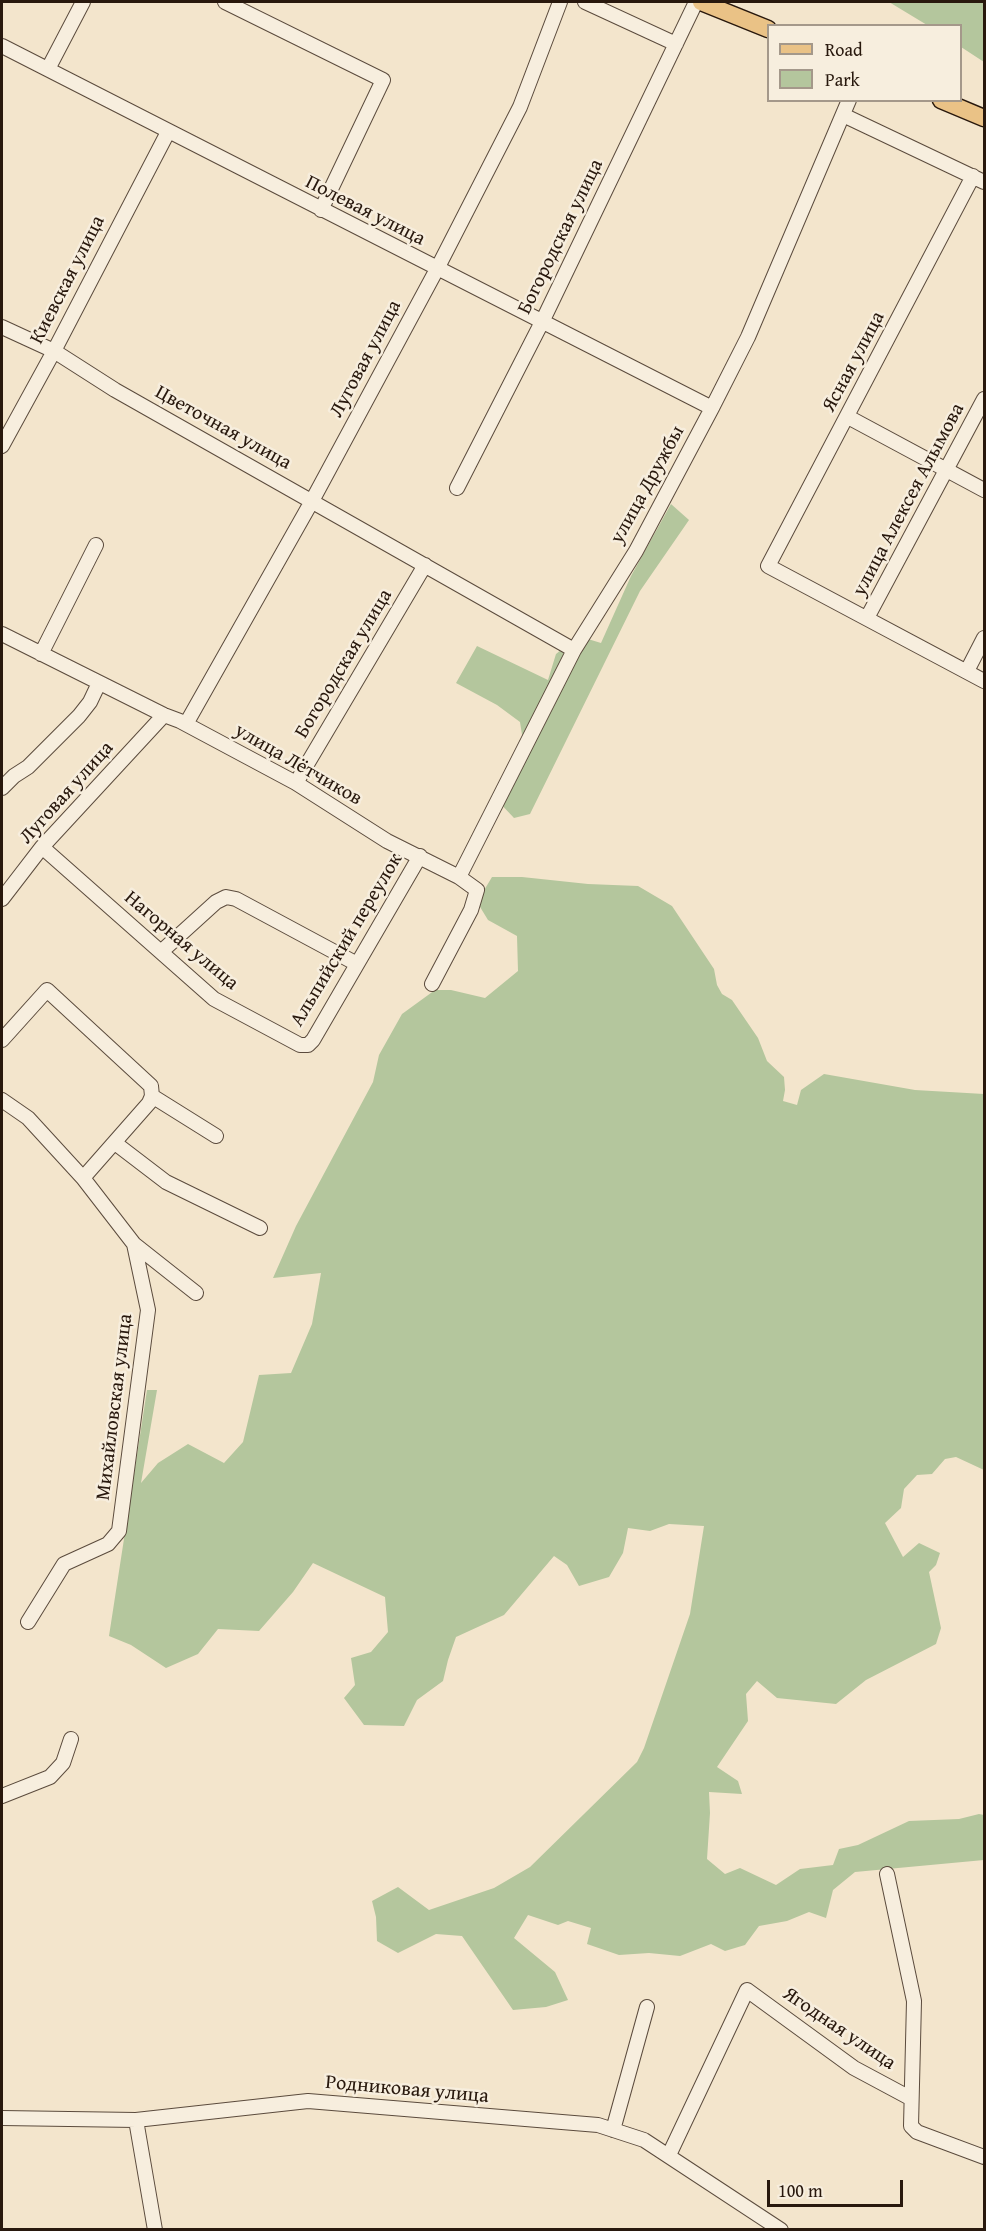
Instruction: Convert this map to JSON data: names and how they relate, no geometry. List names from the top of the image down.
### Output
{
  "streets": {
    "street": [
      "Полевая улица",
      "Богородская улица",
      "Киевская улица",
      "Луговая улица",
      "Ясная улица",
      "Цветочная улица",
      "улица Дружбы",
      "улица Алексея Алымова",
      "улица Лётчиков",
      "Альпийский переулок",
      "Нагорная улица",
      "Михайловская улица",
      "Ягодная улица",
      "Родниковая улица"
    ]
  },
  "crossings": [
    ["Полевая улица", "Богородская улица"],
    ["Полевая улица", "Киевская улица"],
    ["Полевая улица", "Луговая улица"],
    ["Полевая улица", "улица Дружбы"],
    ["Богородская улица", "Цветочная улица"],
    ["Богородская улица", "улица Лётчиков"],
    ["Киевская улица", "Цветочная улица"],
    ["Луговая улица", "Цветочная улица"],
    ["Луговая улица", "улица Лётчиков"],
    ["Луговая улица", "Нагорная улица"],
    ["Ясная улица", "улица Алексея Алымова"],
    ["Цветочная улица", "улица Дружбы"],
    ["улица Дружбы", "улица Лётчиков"],
    ["улица Лётчиков", "Альпийский переулок"],
    ["Альпийский переулок", "Нагорная улица"],
    ["Ягодная улица", "Родниковая улица"]
  ],
  "legend": ["Road", "Park"],
  "scale_bar": "100 m"
}
